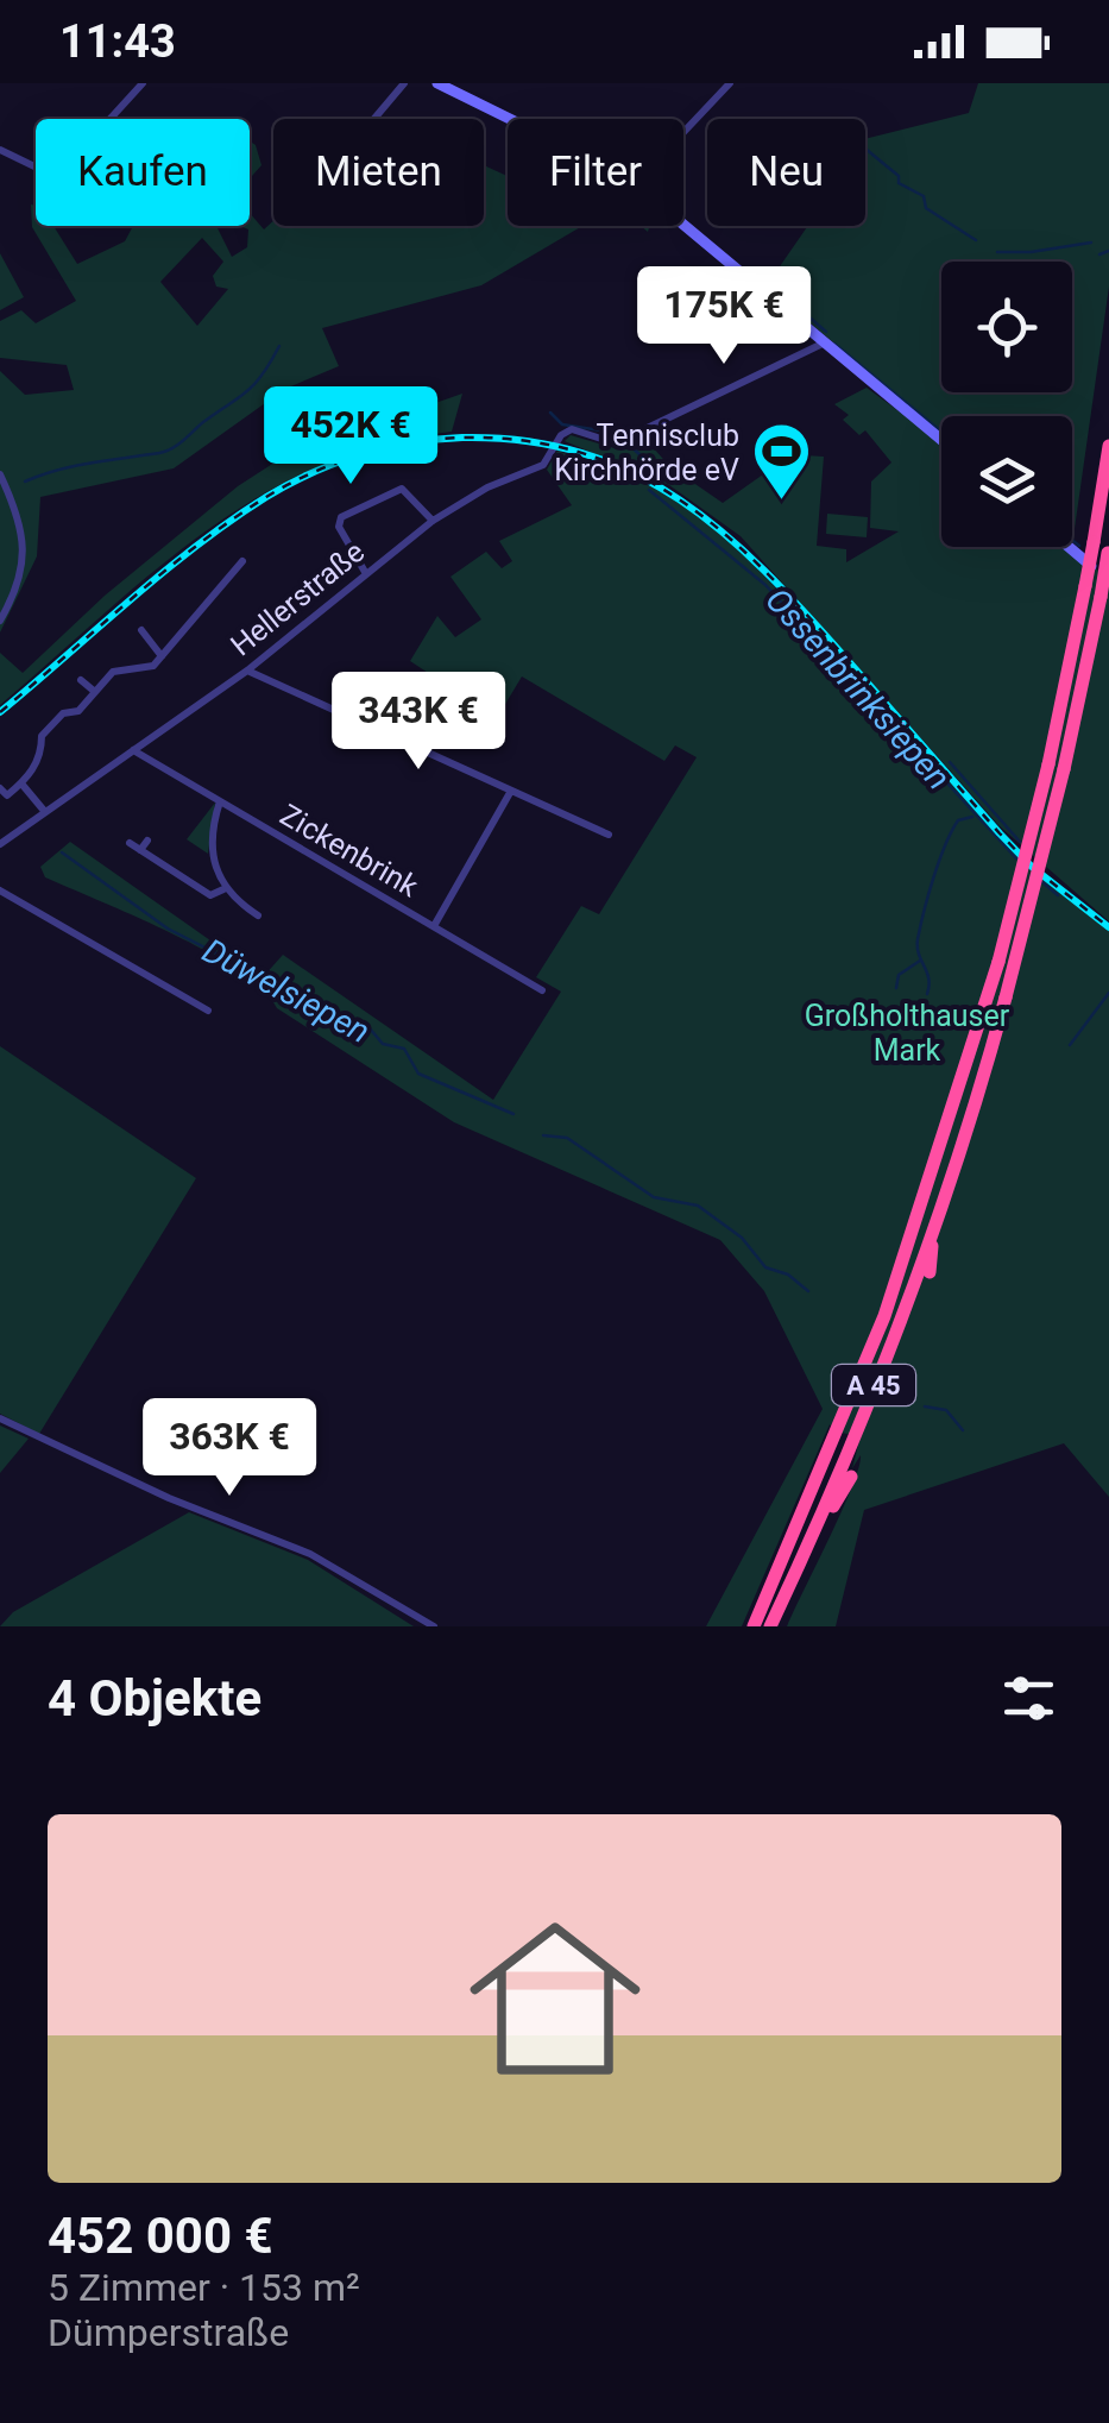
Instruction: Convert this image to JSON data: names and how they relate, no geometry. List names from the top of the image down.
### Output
{
  "streets": {
    "highway": ["A 45"],
    "street": ["Hellerstraße", "Zickenbrink"]
  },
  "crossings": [
    ["Hellerstraße", "Zickenbrink"]
  ],
  "water": ["Ossenbrinksiepen", "Düwelsiepen"],
  "parks": ["Großholthauser Mark"],
  "places": {
    "sports": ["Tennisclub Kirchhörde eV"]
  },
  "page": {
    "status": "11:43",
    "chip": [
      "Kaufen",
      "Mieten",
      "Filter",
      "Neu"
    ],
    "price": [
      "175K €",
      "452K €",
      "343K €",
      "363K €"
    ],
    "heading": "4 Objekte",
    "list": [
      {
        "name": "452 000 €",
        "note": "5 Zimmer · 153 m² · Dümperstraße"
      }
    ]
  }
}
